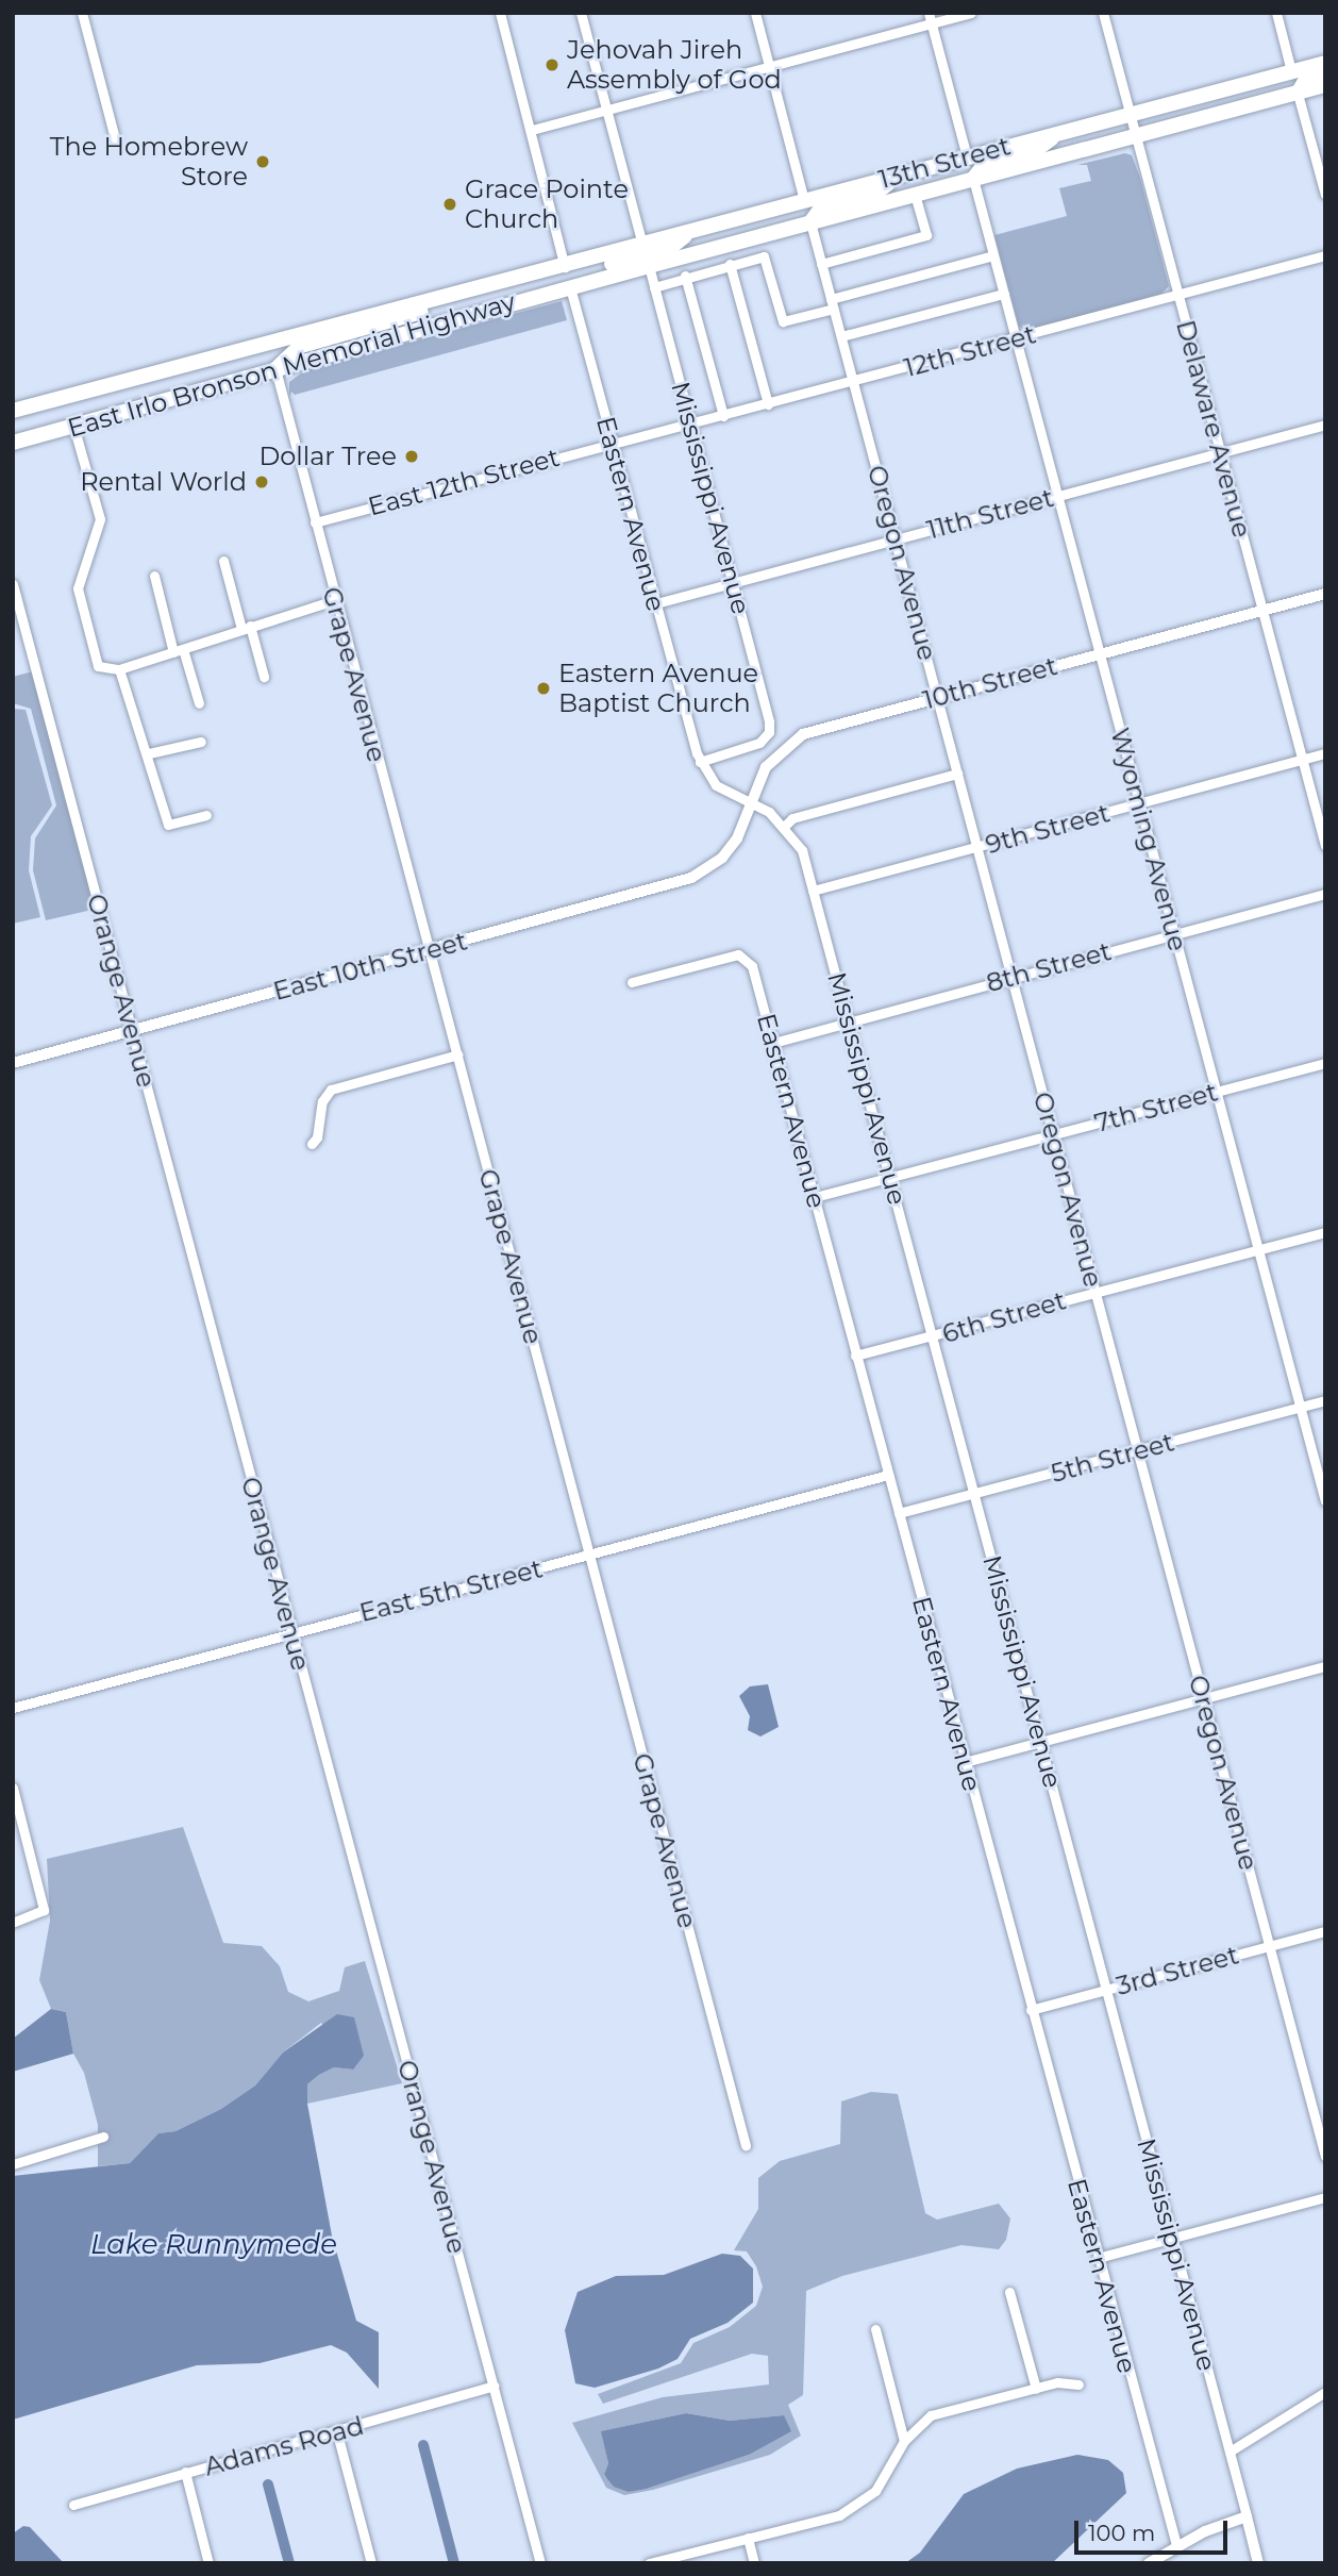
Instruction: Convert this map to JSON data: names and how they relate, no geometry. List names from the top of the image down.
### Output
{
  "streets": {
    "highway": ["13th Street", "East Irlo Bronson Memorial Highway"],
    "street": [
      "12th Street",
      "Delaware Avenue",
      "East 12th Street",
      "Mississippi Avenue",
      "Eastern Avenue",
      "11th Street",
      "Oregon Avenue",
      "Grape Avenue",
      "10th Street",
      "9th Street",
      "Wyoming Avenue",
      "East 10th Street",
      "8th Street",
      "Orange Avenue",
      "7th Street",
      "6th Street",
      "5th Street",
      "East 5th Street",
      "3rd Street",
      "Adams Road"
    ]
  },
  "crossings": [
    ["13th Street", "East Irlo Bronson Memorial Highway"],
    ["13th Street", "Delaware Avenue"],
    ["13th Street", "Mississippi Avenue"],
    ["13th Street", "Eastern Avenue"],
    ["13th Street", "Oregon Avenue"],
    ["13th Street", "Wyoming Avenue"],
    ["12th Street", "Delaware Avenue"],
    ["12th Street", "East 12th Street"],
    ["12th Street", "Mississippi Avenue"],
    ["12th Street", "Eastern Avenue"],
    ["12th Street", "Oregon Avenue"],
    ["12th Street", "Wyoming Avenue"],
    ["East Irlo Bronson Memorial Highway", "Eastern Avenue"],
    ["East Irlo Bronson Memorial Highway", "Grape Avenue"],
    ["Delaware Avenue", "11th Street"],
    ["Delaware Avenue", "10th Street"],
    ["Delaware Avenue", "9th Street"],
    ["East 12th Street", "Eastern Avenue"],
    ["East 12th Street", "Grape Avenue"],
    ["Mississippi Avenue", "Eastern Avenue"],
    ["Mississippi Avenue", "11th Street"],
    ["Mississippi Avenue", "10th Street"],
    ["Mississippi Avenue", "9th Street"],
    ["Mississippi Avenue", "8th Street"],
    ["Mississippi Avenue", "7th Street"],
    ["Mississippi Avenue", "6th Street"],
    ["Mississippi Avenue", "5th Street"],
    ["Mississippi Avenue", "3rd Street"],
    ["Eastern Avenue", "11th Street"],
    ["Eastern Avenue", "10th Street"],
    ["Eastern Avenue", "8th Street"],
    ["Eastern Avenue", "7th Street"],
    ["Eastern Avenue", "6th Street"],
    ["Eastern Avenue", "5th Street"],
    ["Eastern Avenue", "East 5th Street"],
    ["Eastern Avenue", "3rd Street"],
    ["11th Street", "Oregon Avenue"],
    ["11th Street", "Wyoming Avenue"],
    ["Oregon Avenue", "10th Street"],
    ["Oregon Avenue", "9th Street"],
    ["Oregon Avenue", "8th Street"],
    ["Oregon Avenue", "7th Street"],
    ["Oregon Avenue", "6th Street"],
    ["Oregon Avenue", "5th Street"],
    ["Oregon Avenue", "3rd Street"],
    ["Grape Avenue", "East 10th Street"],
    ["Grape Avenue", "East 5th Street"],
    ["10th Street", "Wyoming Avenue"],
    ["10th Street", "East 10th Street"],
    ["9th Street", "Wyoming Avenue"],
    ["Wyoming Avenue", "8th Street"],
    ["Wyoming Avenue", "7th Street"],
    ["Wyoming Avenue", "6th Street"],
    ["Wyoming Avenue", "5th Street"],
    ["East 10th Street", "Orange Avenue"],
    ["Orange Avenue", "East 5th Street"],
    ["Orange Avenue", "Adams Road"]
  ],
  "water": ["Lake Runnymede"],
  "places": [
    "Jehovah Jireh Assembly of God",
    "The Homebrew Store",
    "Grace Pointe Church",
    "Dollar Tree",
    "Rental World",
    "Eastern Avenue Baptist Church"
  ],
  "scale_bar": "100 m"
}
